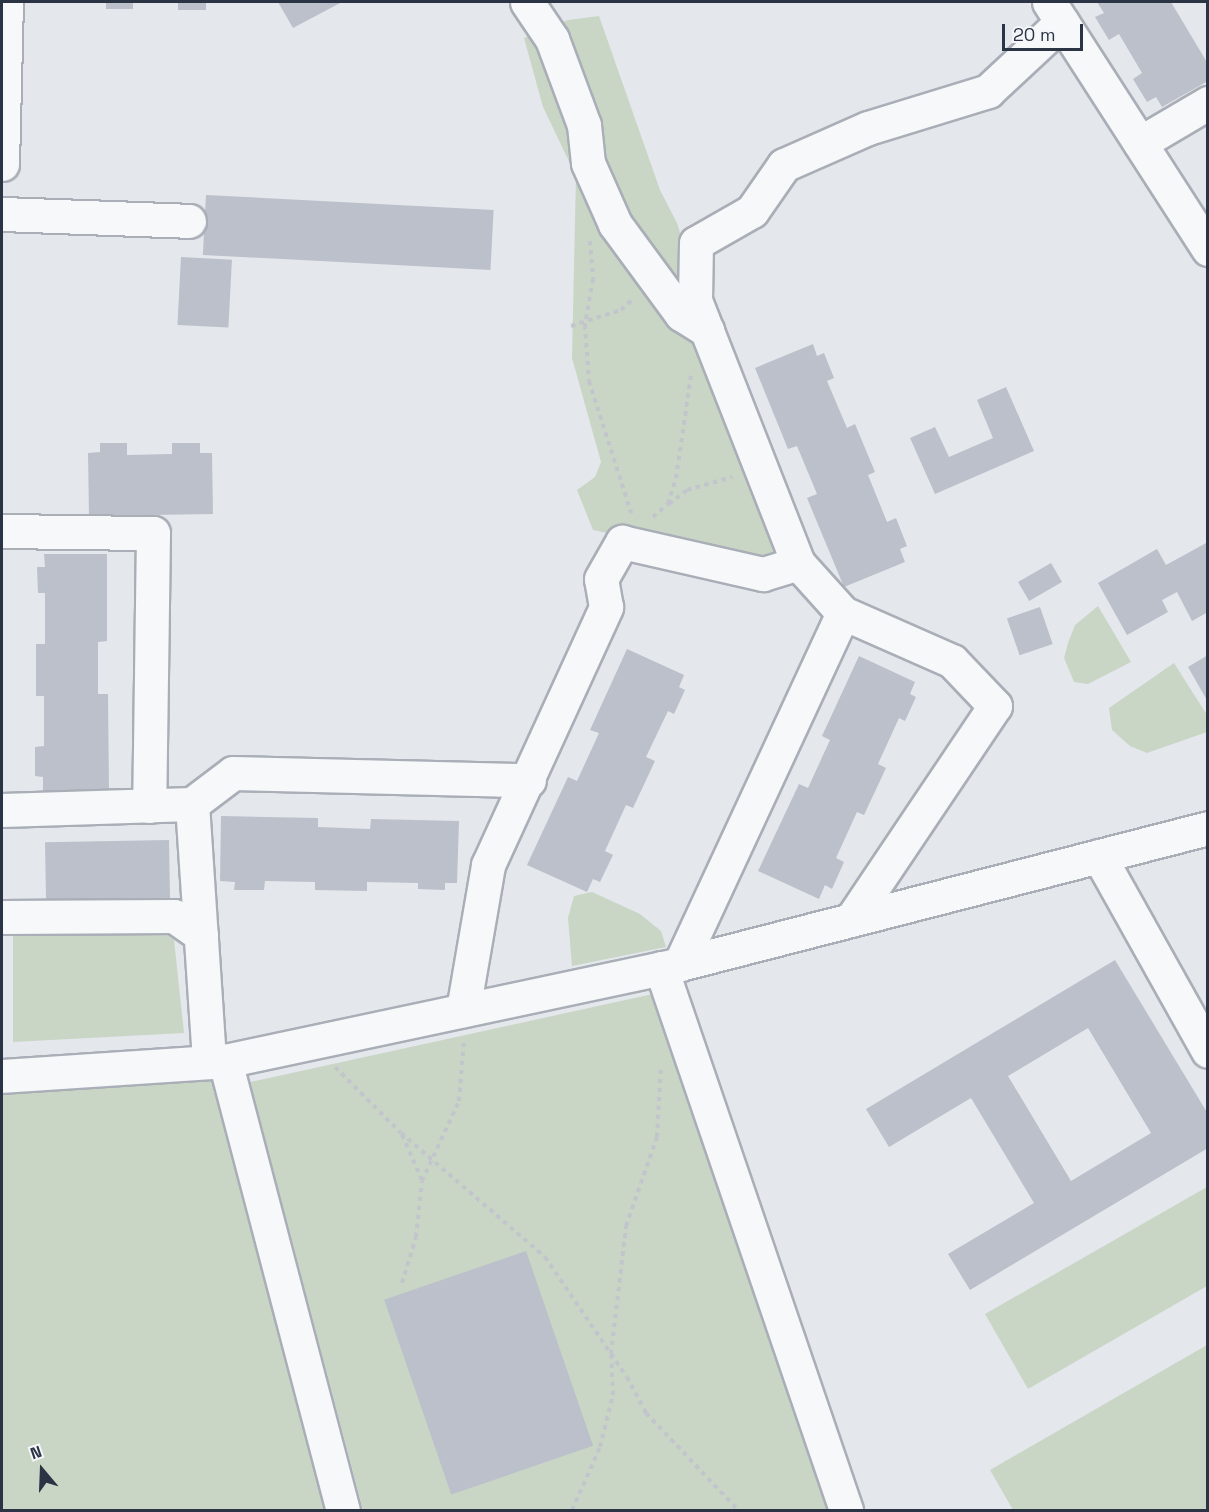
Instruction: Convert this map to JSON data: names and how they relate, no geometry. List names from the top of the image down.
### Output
{
  "scale_bar": "20 m",
  "north": "top"
}
